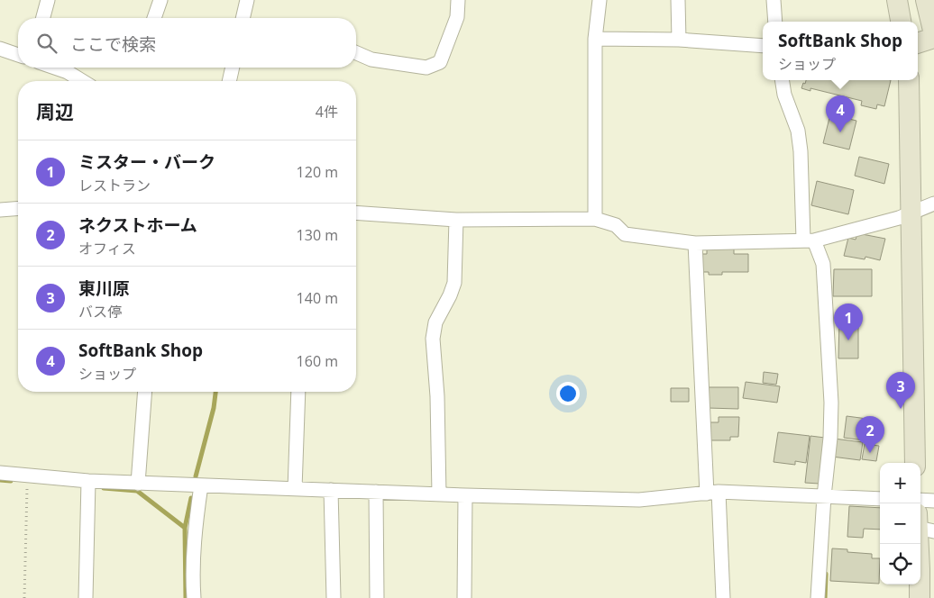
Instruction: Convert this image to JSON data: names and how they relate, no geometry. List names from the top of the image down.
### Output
{
  "page": {
    "search": "ここで検索",
    "popup": ["SoftBank Shop", "ショップ"],
    "heading": ["周辺", "4件"],
    "pins": [
      "4",
      "1",
      "3",
      "2"
    ],
    "list": [
      {
        "mark": "1",
        "name": "ミスター・バーク",
        "note": "レストラン",
        "value": "120 m"
      },
      {
        "mark": "2",
        "name": "ネクストホーム",
        "note": "オフィス",
        "value": "130 m"
      },
      {
        "mark": "3",
        "name": "東川原",
        "note": "バス停",
        "value": "140 m"
      },
      {
        "mark": "4",
        "name": "SoftBank Shop",
        "note": "ショップ",
        "value": "160 m"
      }
    ],
    "map_buttons": ["+", "−"]
  }
}
